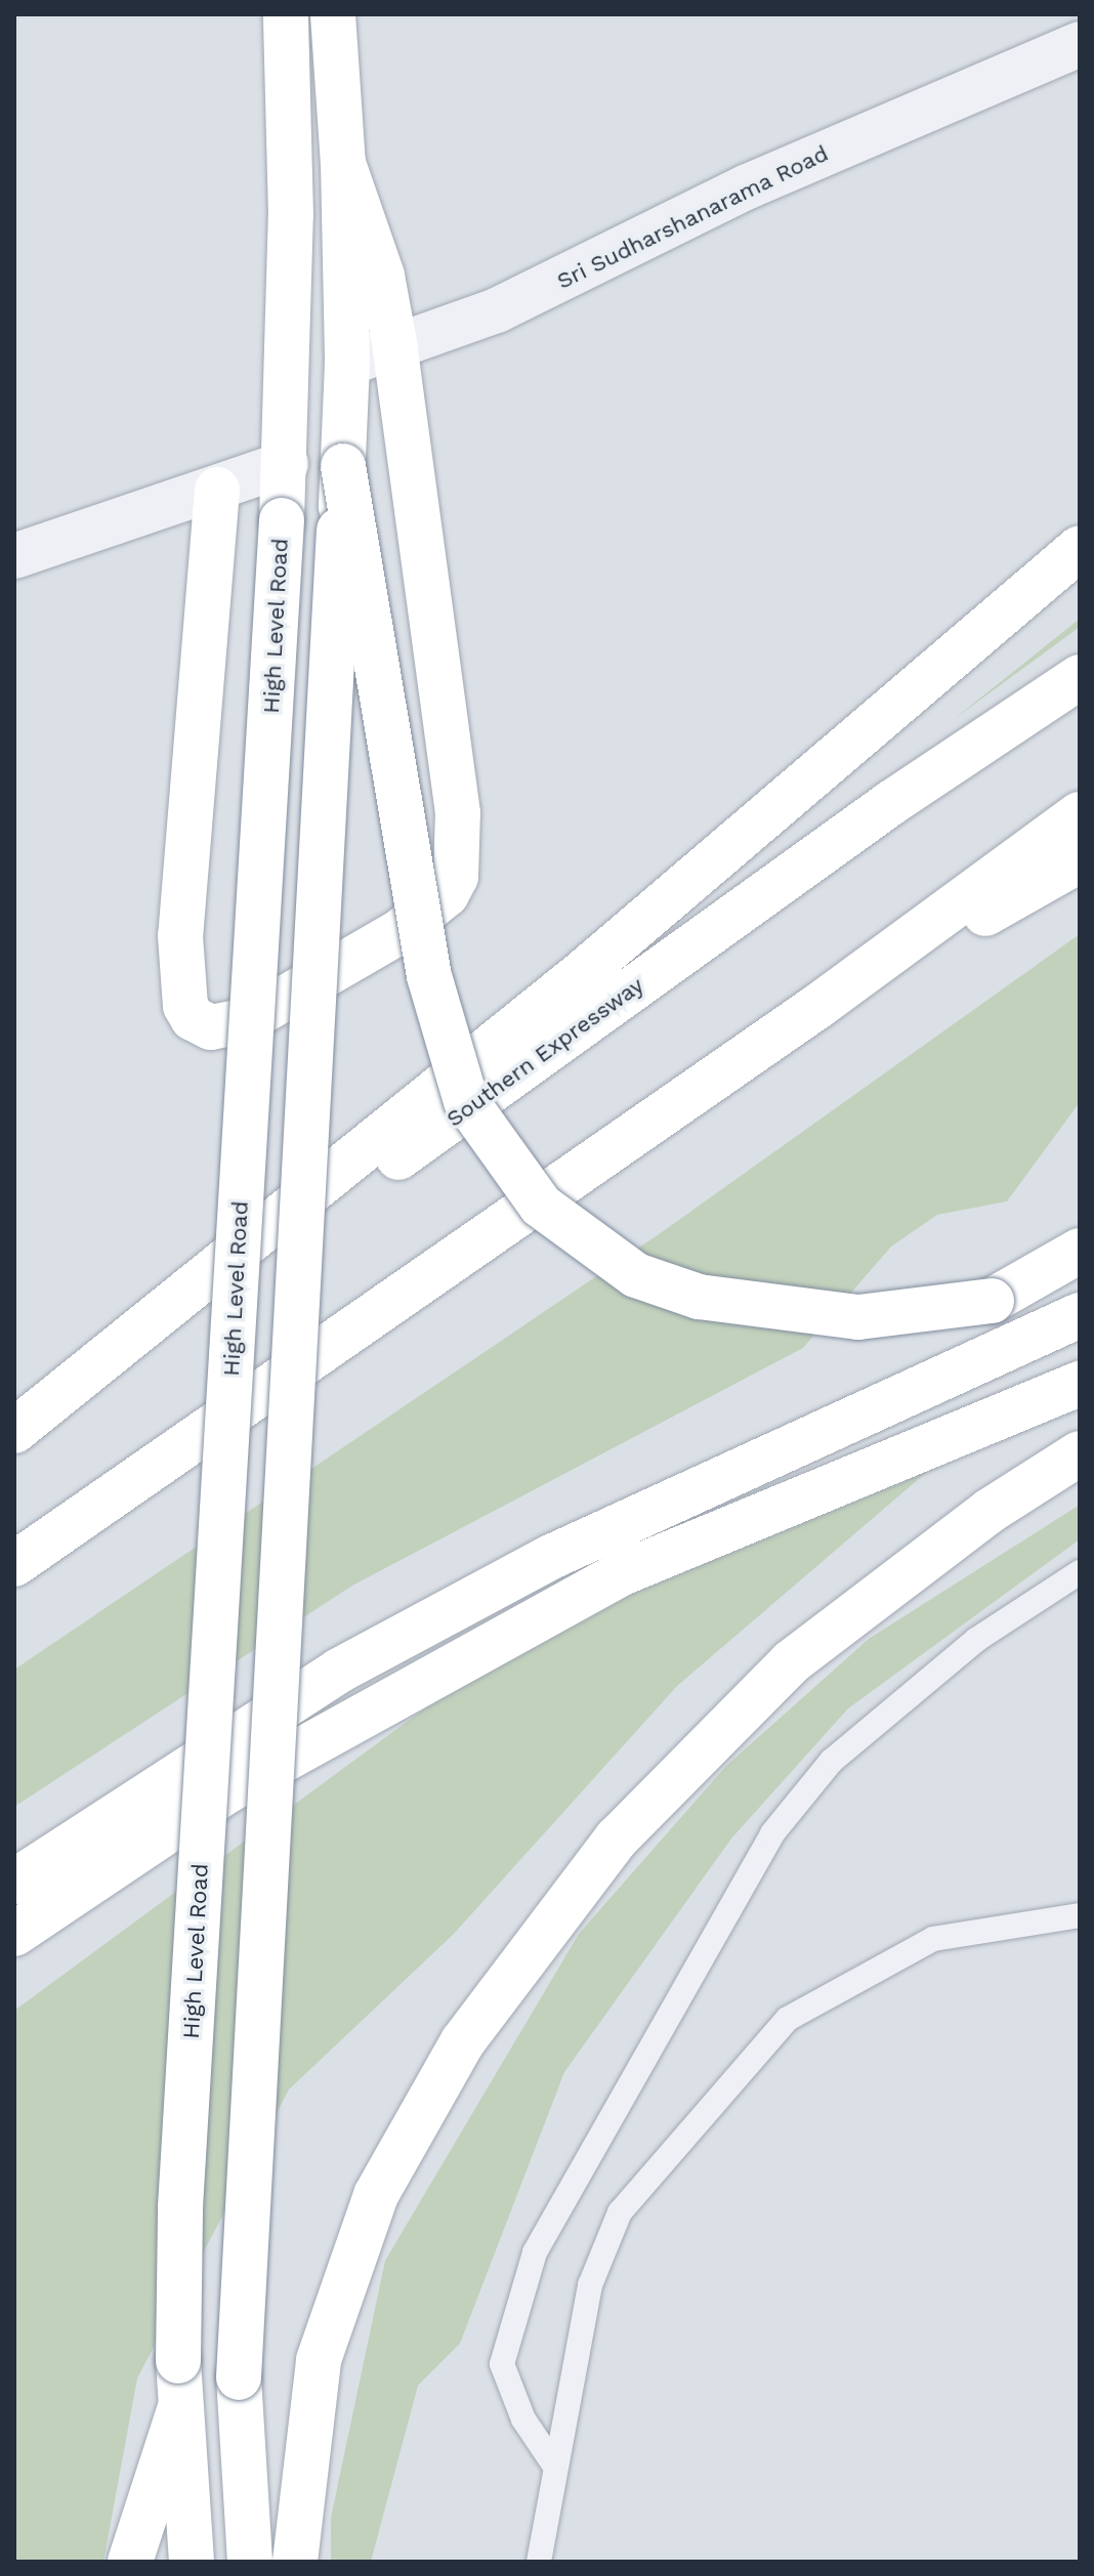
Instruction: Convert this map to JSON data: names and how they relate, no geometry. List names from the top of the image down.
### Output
{
  "streets": {
    "highway": ["High Level Road", "Southern Expressway"],
    "street": ["Sri Sudharshanarama Road"]
  }
}
